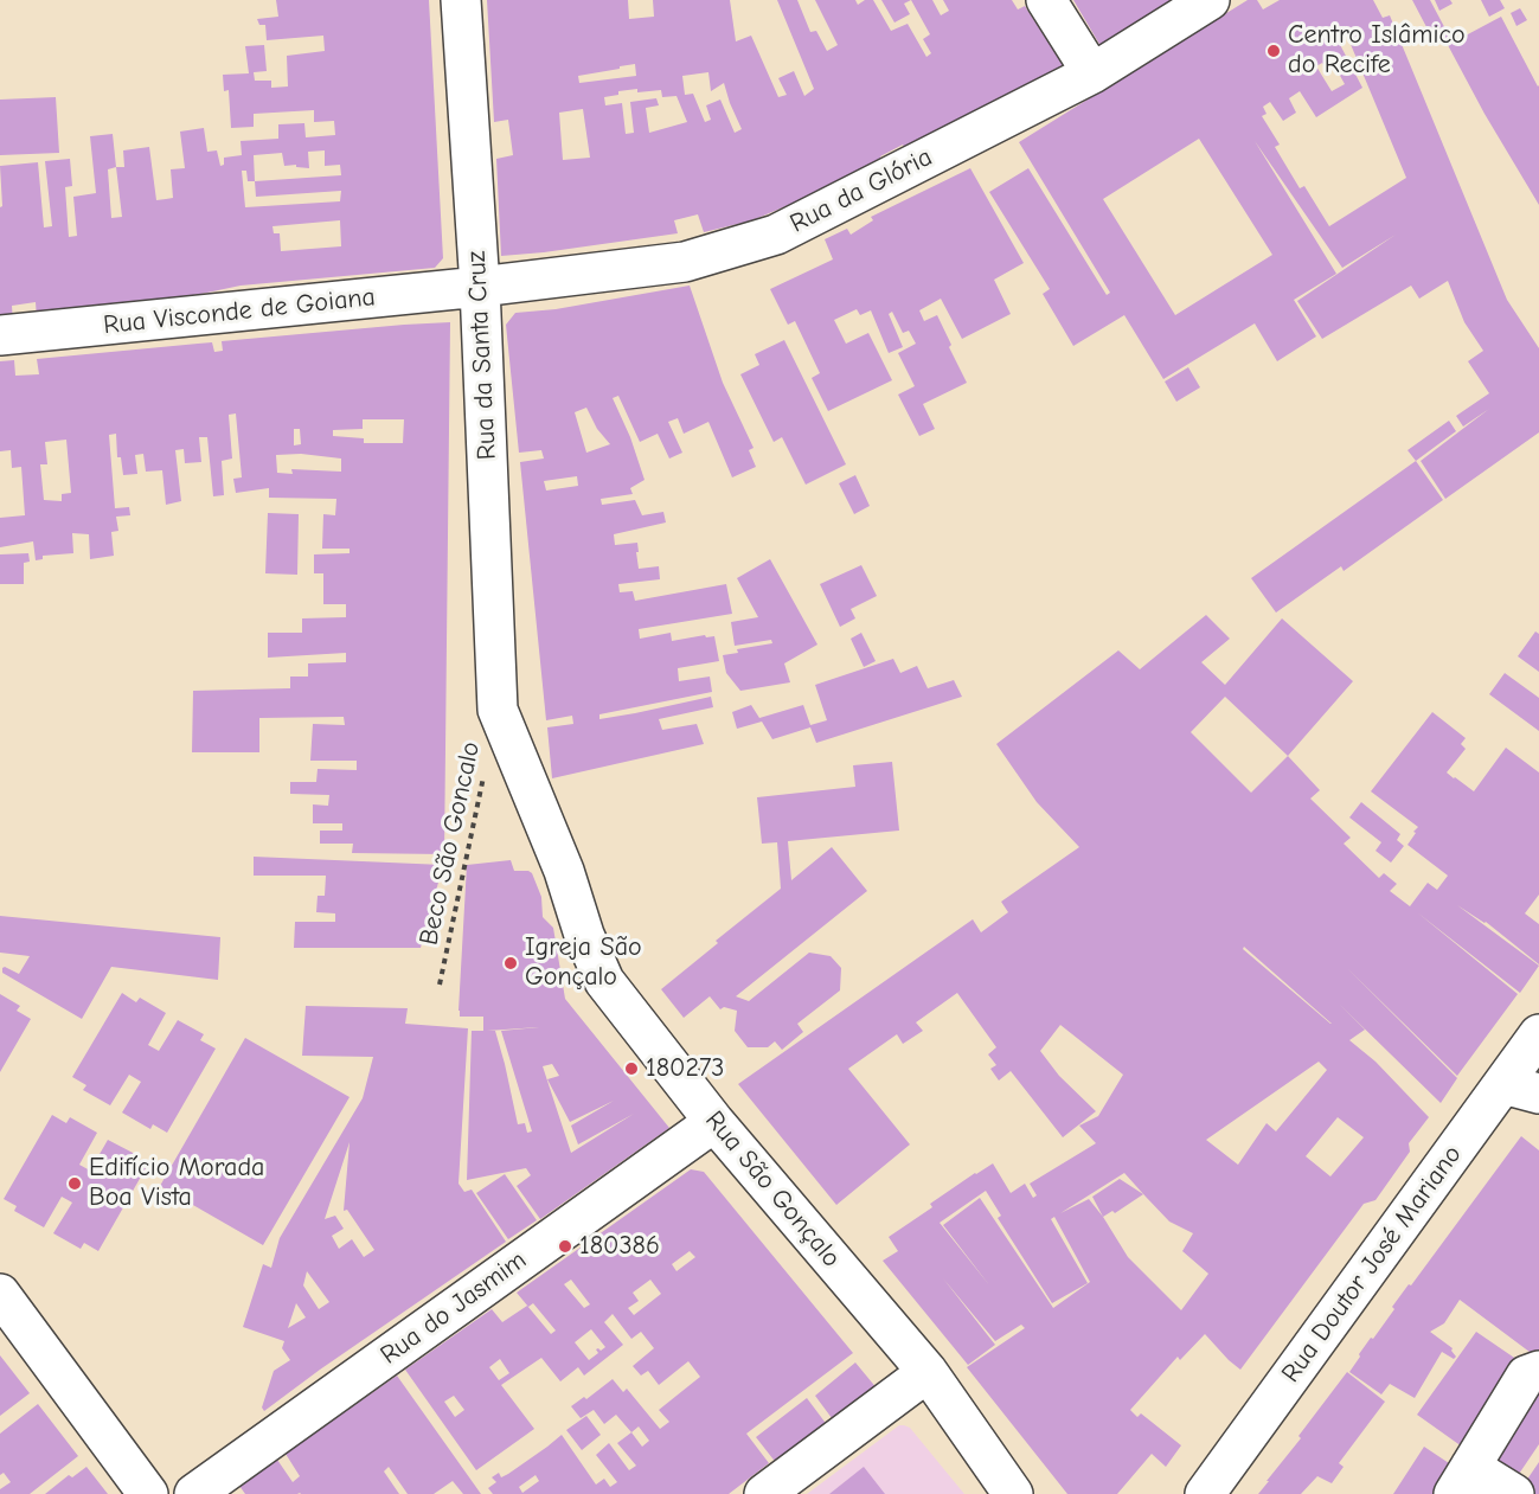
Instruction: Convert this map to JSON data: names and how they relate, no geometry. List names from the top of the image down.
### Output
{
  "streets": {
    "street": [
      "Rua da Glória",
      "Rua Visconde de Goiana",
      "Rua da Santa Cruz",
      "Rua São Gonçalo",
      "Rua Doutor José Mariano",
      "Rua do Jasmim"
    ],
    "path": ["Beco São Goncalo"]
  },
  "crossings": [
    ["Rua da Glória", "Rua Visconde de Goiana"],
    ["Rua da Glória", "Rua da Santa Cruz"],
    ["Rua Visconde de Goiana", "Rua da Santa Cruz"],
    ["Rua da Santa Cruz", "Rua São Gonçalo"],
    ["Rua São Gonçalo", "Rua do Jasmim"]
  ],
  "places": [
    "Centro Islâmico do Recife",
    "Igreja São Gonçalo",
    "180273",
    "Edifício Morada Boa Vista",
    "180386"
  ]
}
